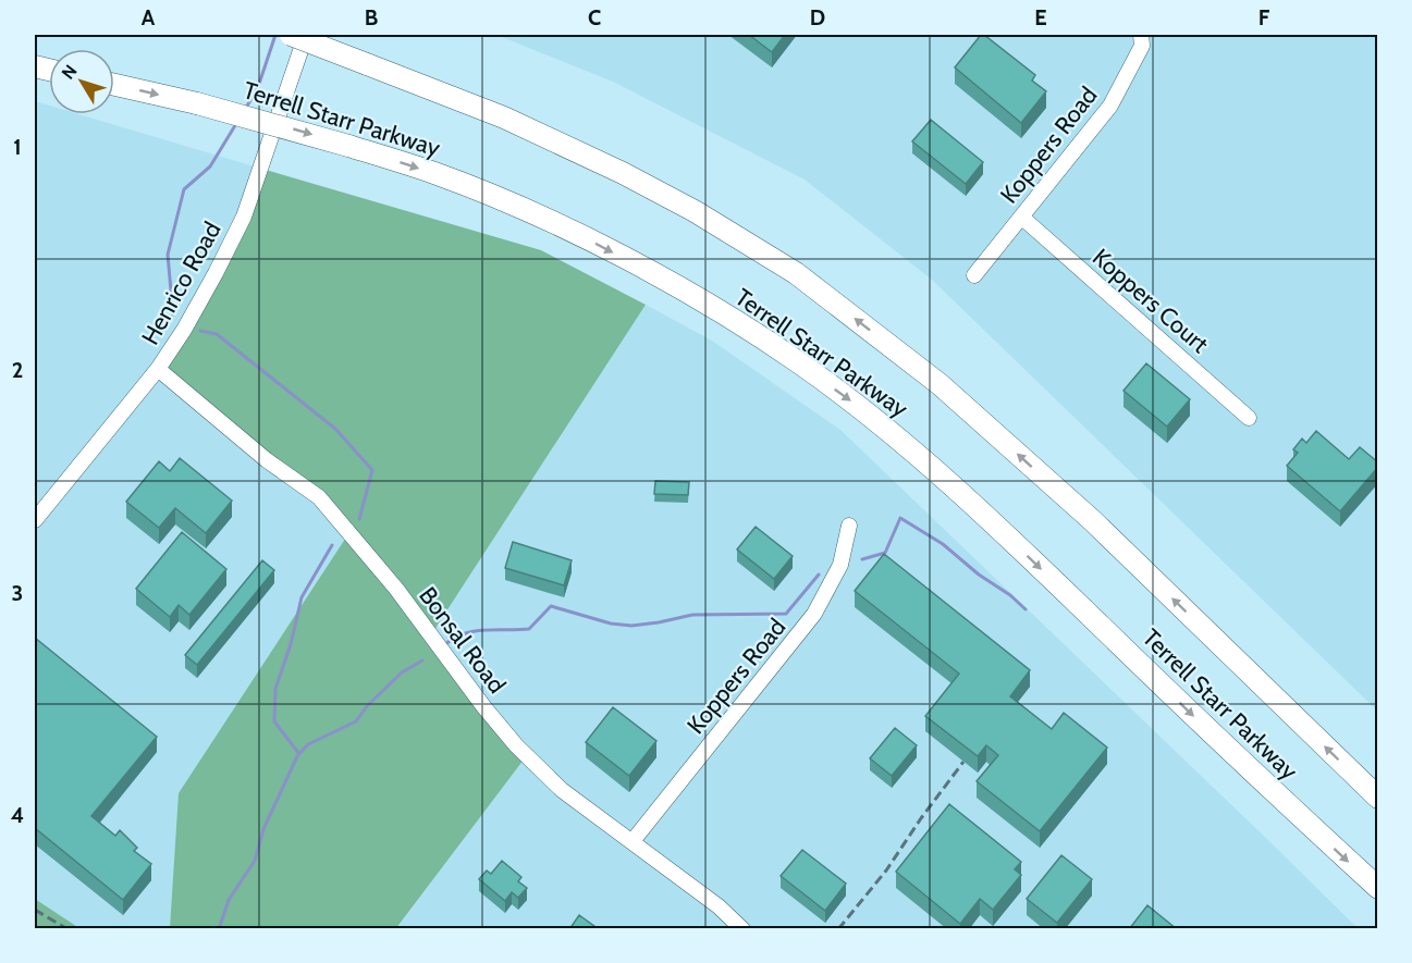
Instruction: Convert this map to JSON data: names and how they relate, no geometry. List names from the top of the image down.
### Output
{
  "streets": {
    "highway": ["Terrell Starr Parkway"],
    "street": [
      "Koppers Road",
      "Henrico Road",
      "Koppers Court",
      "Bonsal Road"
    ]
  },
  "crossings": [
    ["Koppers Road", "Koppers Court"],
    ["Koppers Road", "Bonsal Road"],
    ["Henrico Road", "Bonsal Road"]
  ],
  "north": "top left",
  "grid": {
    "columns": [
      "A",
      "B",
      "C",
      "D",
      "E",
      "F"
    ],
    "rows": [
      "1",
      "2",
      "3",
      "4"
    ]
  }
}
